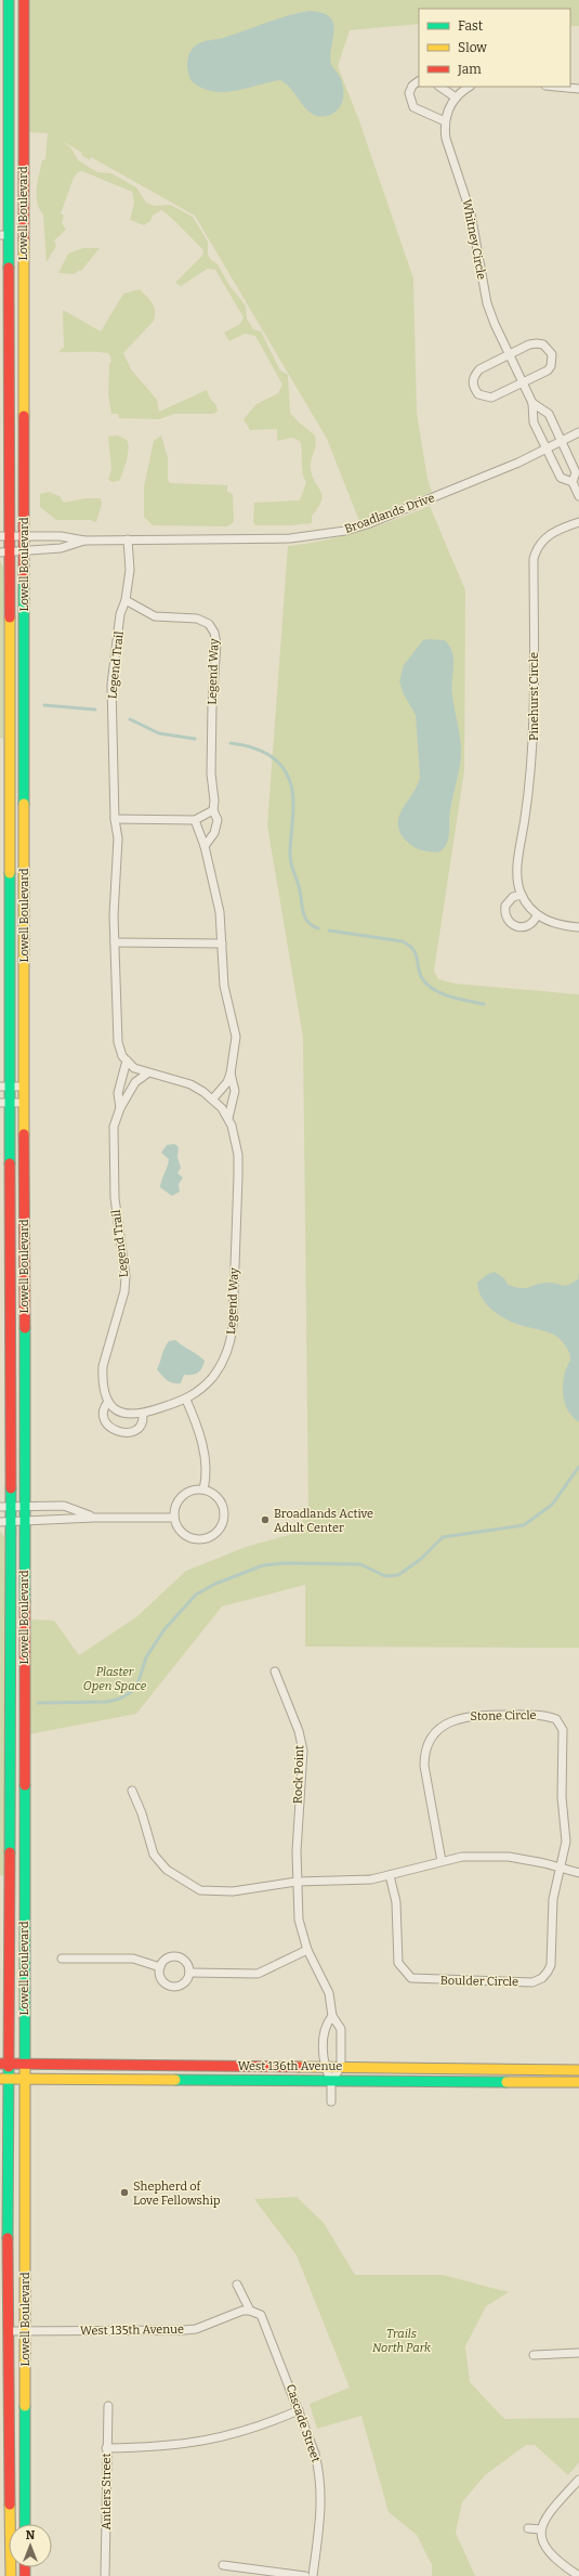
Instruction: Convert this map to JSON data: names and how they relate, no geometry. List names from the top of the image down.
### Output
{
  "streets": {
    "main road": ["Lowell Boulevard", "West 136th Avenue"],
    "street": [
      "Whitney Circle",
      "Broadlands Drive",
      "Legend Trail",
      "Legend Way",
      "Pinehurst Circle",
      "Stone Circle",
      "Rock Point",
      "Boulder Circle",
      "West 135th Avenue",
      "Cascade Street",
      "Antlers Street"
    ]
  },
  "crossings": [
    ["Lowell Boulevard", "Broadlands Drive"],
    ["Lowell Boulevard", "West 136th Avenue"],
    ["Lowell Boulevard", "West 135th Avenue"],
    ["Whitney Circle", "Broadlands Drive"],
    ["Broadlands Drive", "Legend Trail"],
    ["Legend Trail", "Legend Way"],
    ["Stone Circle", "Boulder Circle"],
    ["West 135th Avenue", "Cascade Street"]
  ],
  "parks": ["Plaster Open Space", "Trails North Park"],
  "places": ["Broadlands Active Adult Center", "Shepherd of Love Fellowship"],
  "legend": ["Fast", "Slow", "Jam"],
  "north": "top"
}
